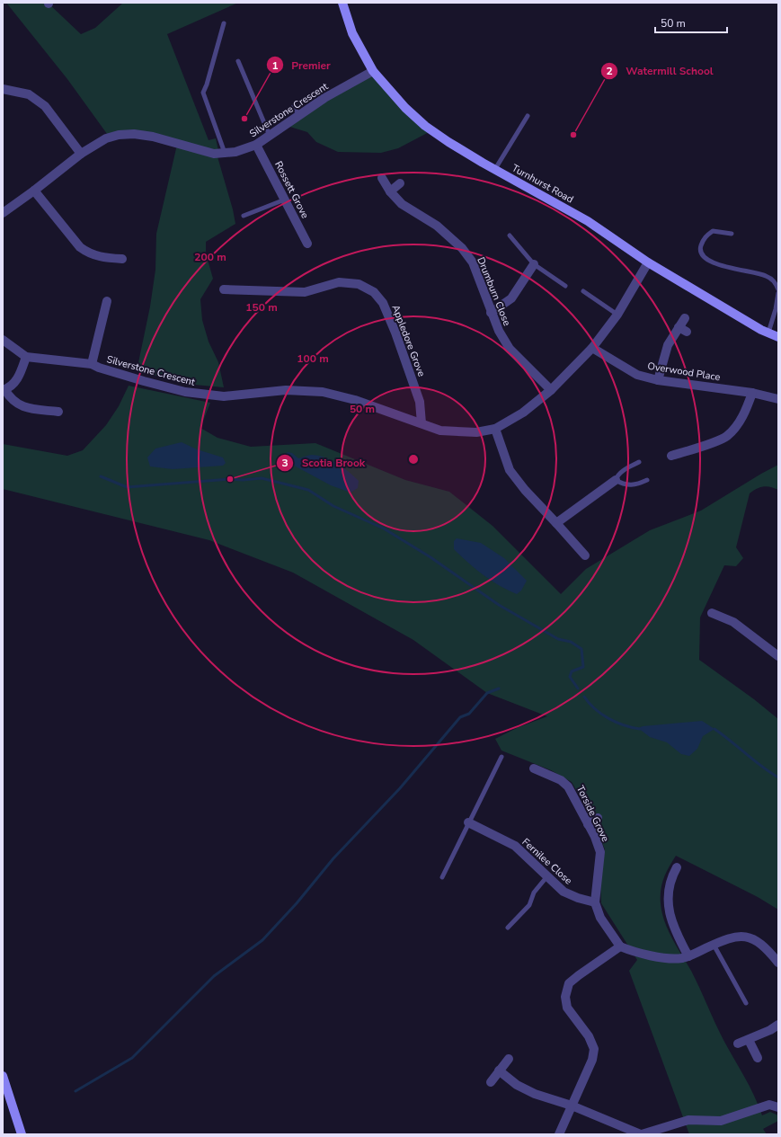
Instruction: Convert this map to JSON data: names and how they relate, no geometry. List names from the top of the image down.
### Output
{
  "streets": {
    "street": [
      "Silverstone Crescent",
      "Turnhurst Road",
      "Rossett Grove",
      "Drumburn Close",
      "Appledore Grove",
      "Overwood Place",
      "Torside Grove",
      "Fernilee Close"
    ]
  },
  "crossings": [
    ["Silverstone Crescent", "Turnhurst Road"],
    ["Silverstone Crescent", "Rossett Grove"],
    ["Silverstone Crescent", "Drumburn Close"],
    ["Silverstone Crescent", "Appledore Grove"],
    ["Silverstone Crescent", "Overwood Place"],
    ["Torside Grove", "Fernilee Close"]
  ],
  "places": ["Premier", "Watermill School", "Scotia Brook"],
  "scale_bar": "50 m",
  "rings": [
    "200 m",
    "150 m",
    "100 m",
    "50 m"
  ]
}
